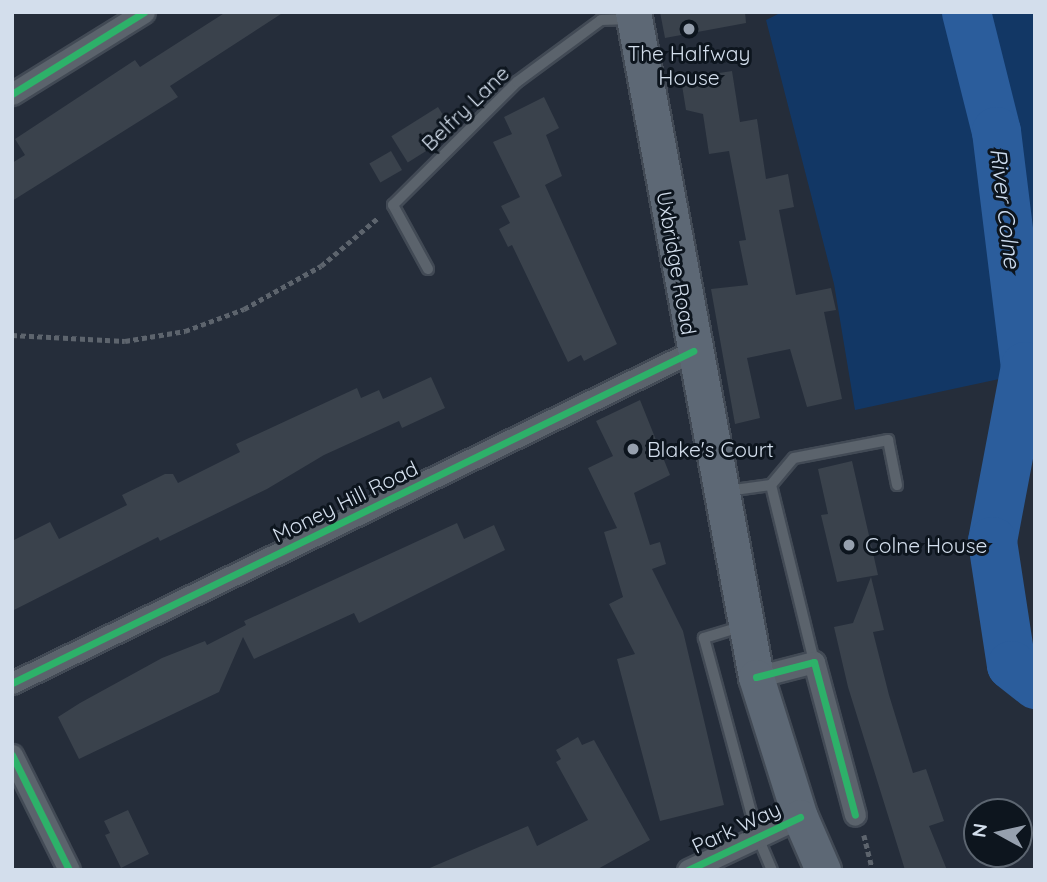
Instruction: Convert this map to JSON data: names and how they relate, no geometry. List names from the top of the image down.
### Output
{
  "streets": {
    "main road": ["Uxbridge Road"],
    "street": ["Money Hill Road", "Park Way"],
    "lane": ["Belfry Lane"]
  },
  "crossings": [
    ["Belfry Lane", "Uxbridge Road"],
    ["Uxbridge Road", "Money Hill Road"],
    ["Uxbridge Road", "Park Way"]
  ],
  "water": ["River Colne"],
  "places": ["The Halfway House", "Blake's Court", "Colne House"],
  "north": "left"
}
